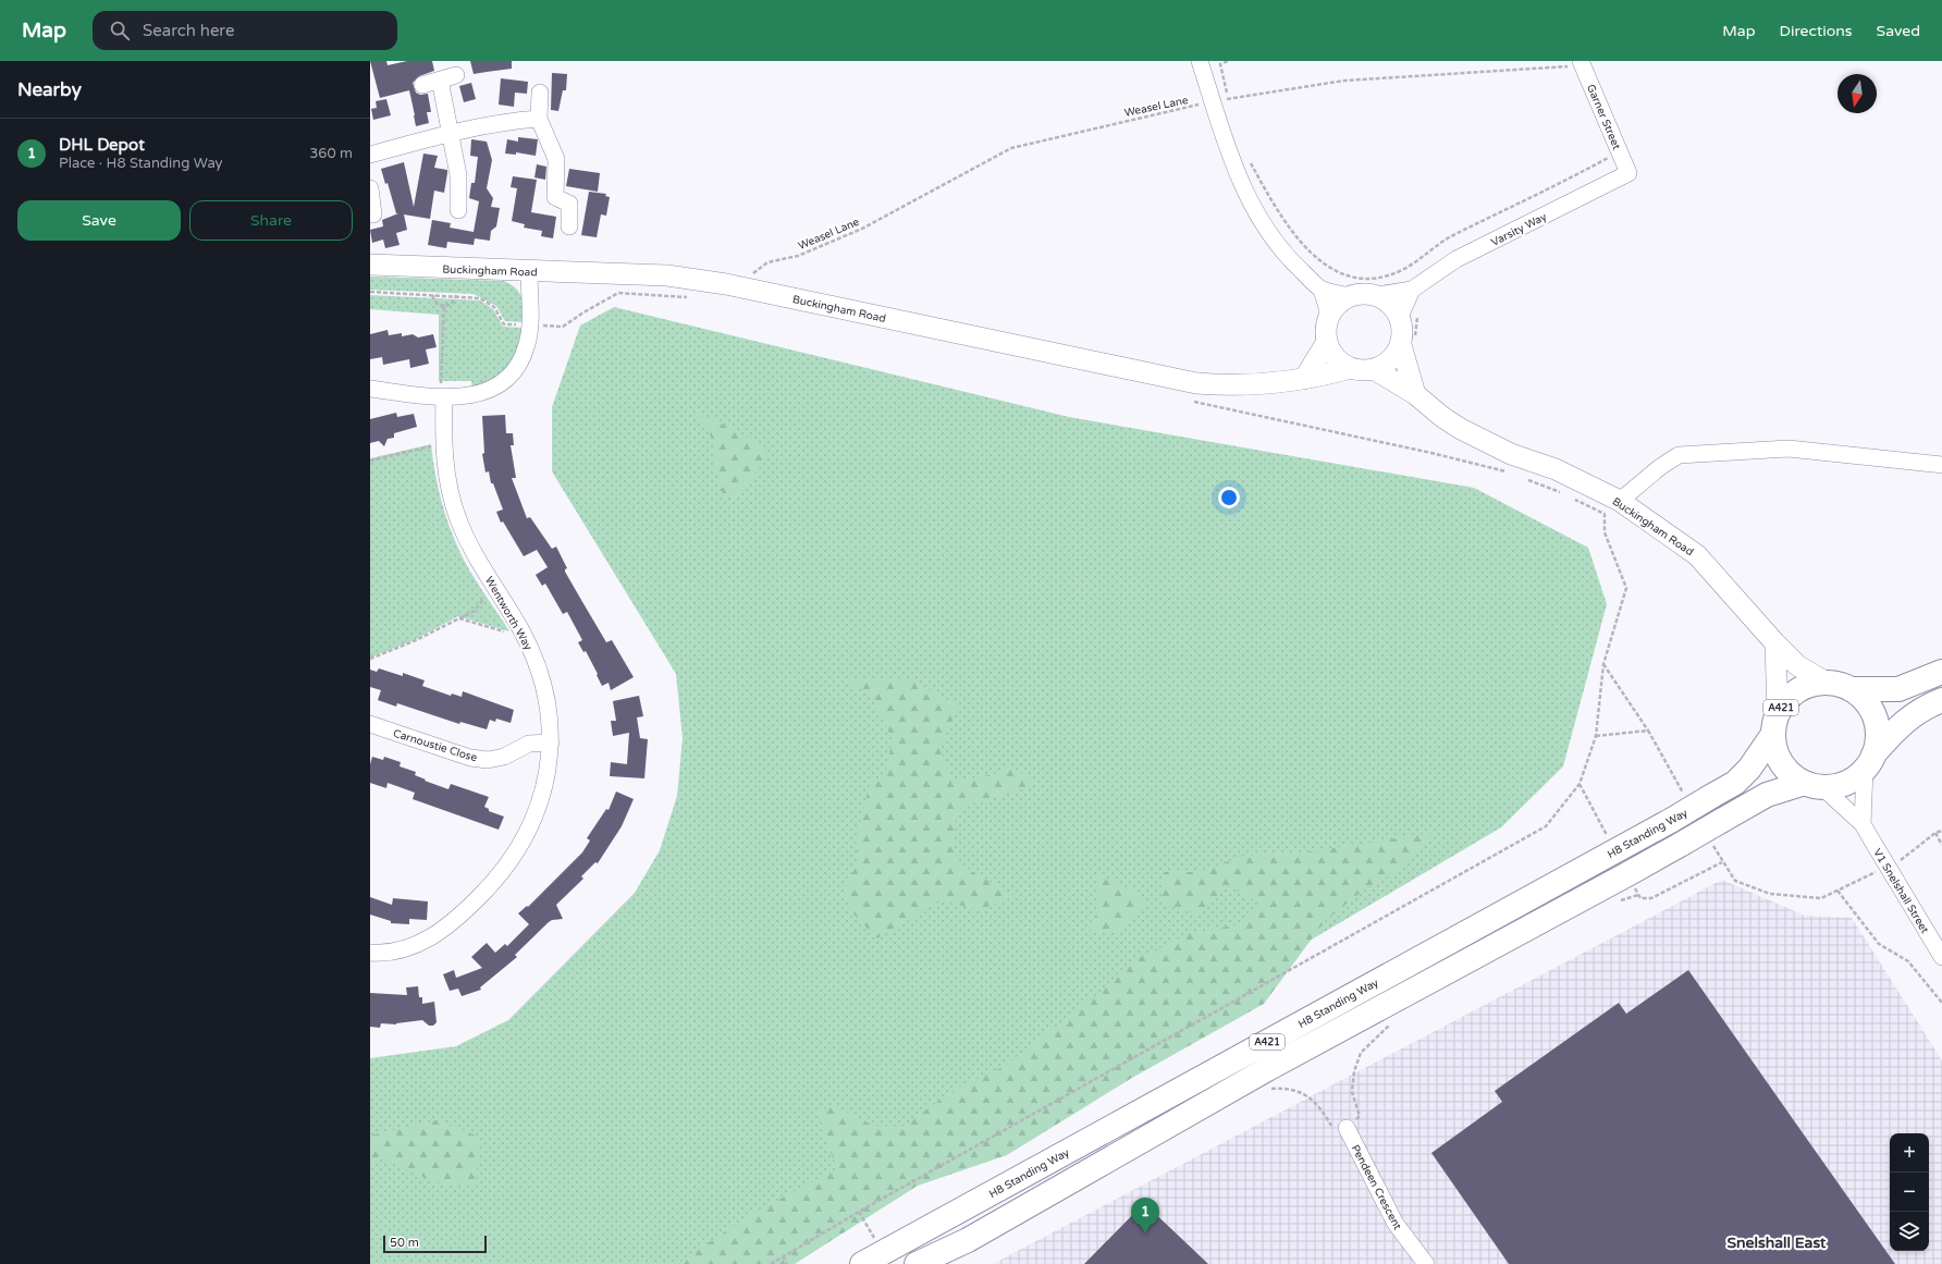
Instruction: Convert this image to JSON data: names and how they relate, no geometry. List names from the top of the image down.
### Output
{
  "streets": {
    "highway": ["A421", "H8 Standing Way"],
    "main road": ["Buckingham Road"],
    "street": [
      "Garner Street",
      "Varsity Way",
      "Wentworth Way",
      "Carnoustie Close",
      "V1 Snelshall Street",
      "Pendeen Crescent"
    ],
    "path": ["Weasel Lane"]
  },
  "crossings": [
    ["Weasel Lane", "Garner Street"],
    ["Garner Street", "Varsity Way"],
    ["Buckingham Road", "A421"],
    ["Buckingham Road", "H8 Standing Way"],
    ["Buckingham Road", "V1 Snelshall Street"],
    ["Wentworth Way", "Carnoustie Close"],
    ["A421", "H8 Standing Way"],
    ["A421", "V1 Snelshall Street"],
    ["H8 Standing Way", "V1 Snelshall Street"]
  ],
  "districts": ["Snelshall East"],
  "scale_bar": "50 m",
  "north": "bottom",
  "page": {
    "header": "Map",
    "search": "Search here",
    "nav": ["Map", "Directions", "Saved"],
    "heading": "Nearby",
    "list": [
      {
        "mark": "1",
        "name": "DHL Depot",
        "note": "Place · H8 Standing Way",
        "value": "360 m"
      }
    ],
    "buttons": ["Save", "Share"],
    "map_buttons": ["+", "−"],
    "pins": "1",
    "scale": "50 m"
  }
}
